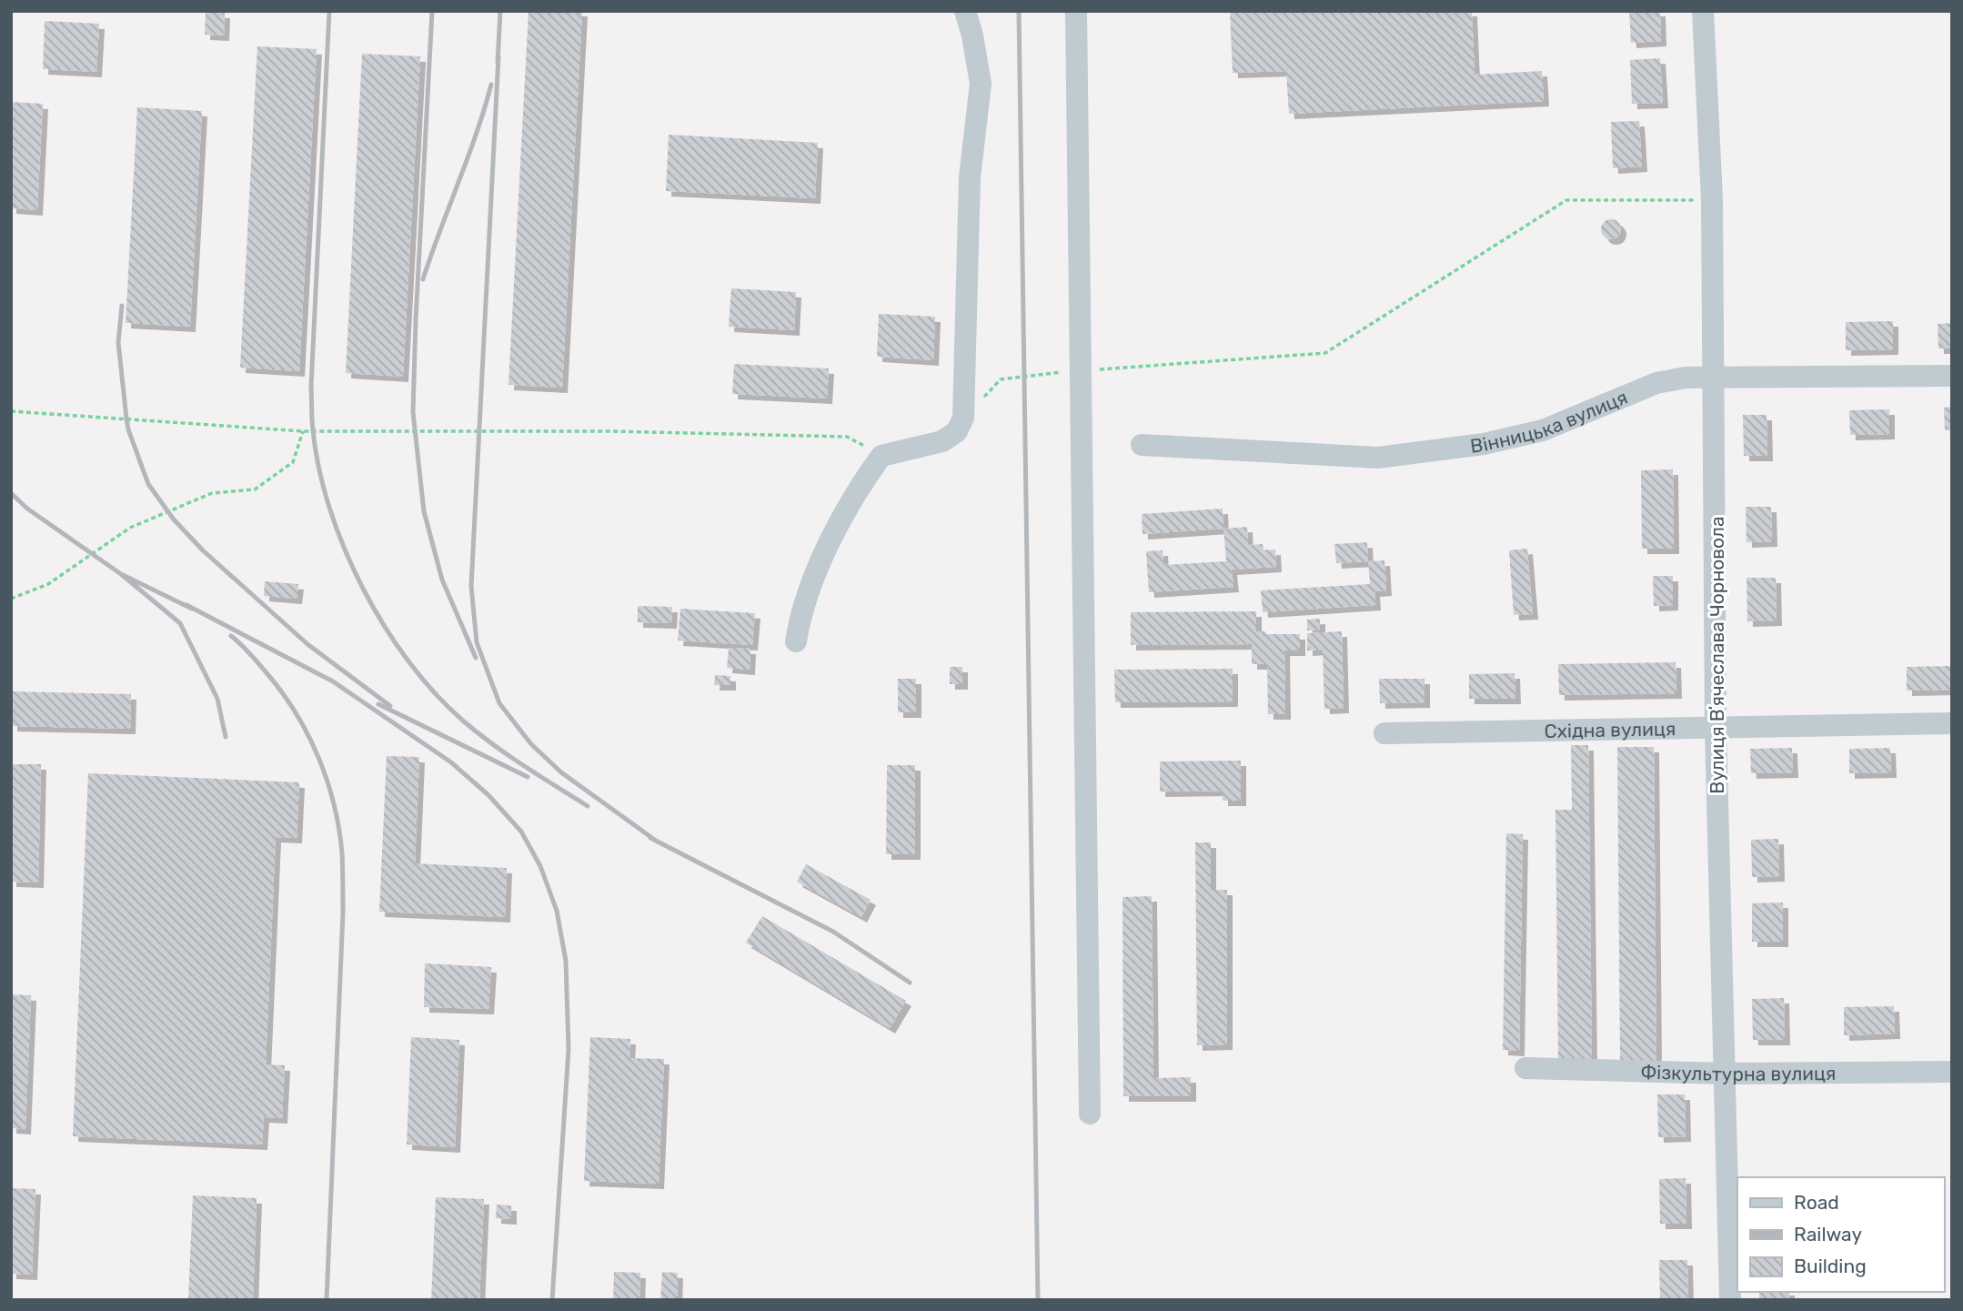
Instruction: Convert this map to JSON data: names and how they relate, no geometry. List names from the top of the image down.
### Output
{
  "streets": {
    "street": [
      "Вінницька вулиця",
      "Вулиця Вʼячеслава Чорновола",
      "Східна вулиця",
      "Фізкультурна вулиця"
    ]
  },
  "crossings": [
    ["Вінницька вулиця", "Вулиця Вʼячеслава Чорновола"],
    ["Вулиця Вʼячеслава Чорновола", "Східна вулиця"],
    ["Вулиця Вʼячеслава Чорновола", "Фізкультурна вулиця"]
  ],
  "legend": ["Road", "Railway", "Building"]
}
